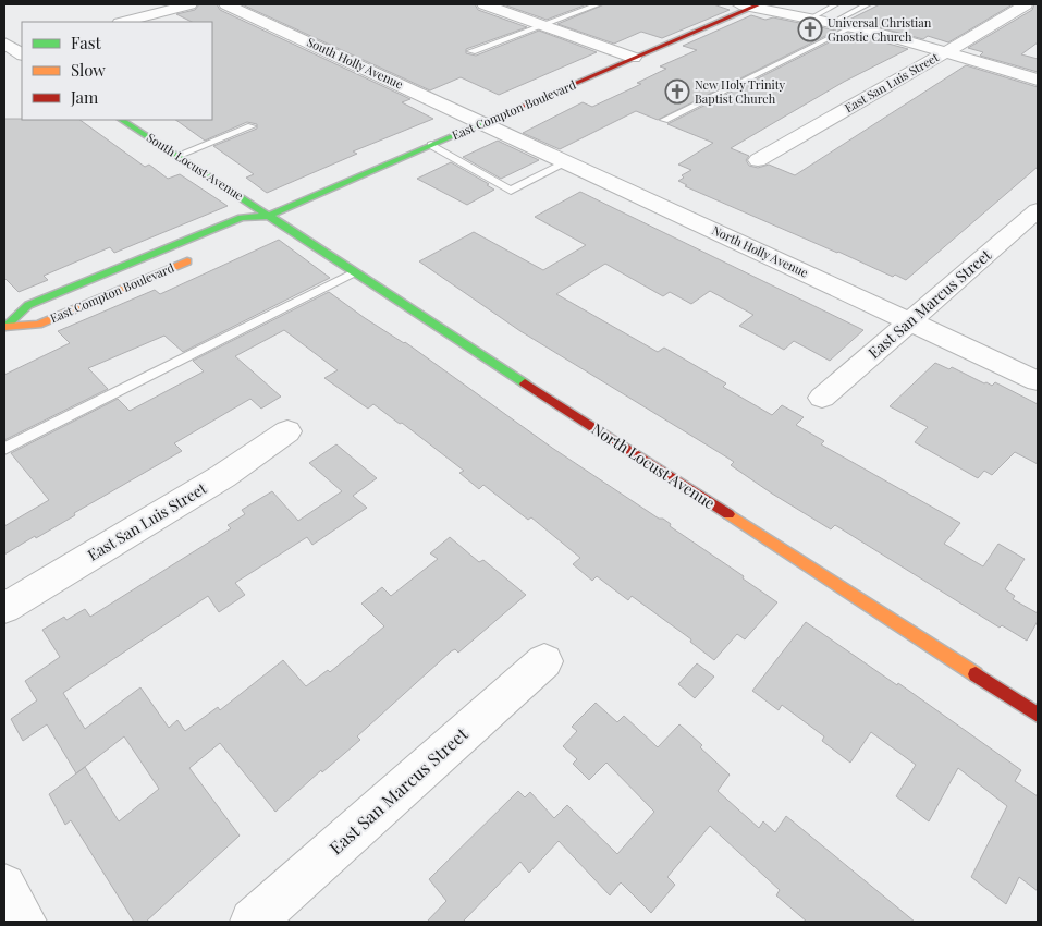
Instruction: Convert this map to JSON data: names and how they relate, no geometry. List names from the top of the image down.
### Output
{
  "streets": {
    "main road": ["East Compton Boulevard", "South Locust Avenue", "North Locust Avenue"],
    "street": [
      "South Holly Avenue",
      "East San Luis Street",
      "North Holly Avenue",
      "East San Marcus Street"
    ]
  },
  "crossings": [
    ["South Holly Avenue", "East Compton Boulevard"],
    ["South Holly Avenue", "North Holly Avenue"],
    ["East Compton Boulevard", "South Locust Avenue"],
    ["East Compton Boulevard", "North Holly Avenue"],
    ["East Compton Boulevard", "North Locust Avenue"],
    ["South Locust Avenue", "North Locust Avenue"],
    ["North Holly Avenue", "East San Marcus Street"]
  ],
  "places": {
    "church": ["Universal Christian Gnostic Church", "New Holy Trinity Baptist Church"]
  },
  "legend": ["Fast", "Slow", "Jam"]
}
